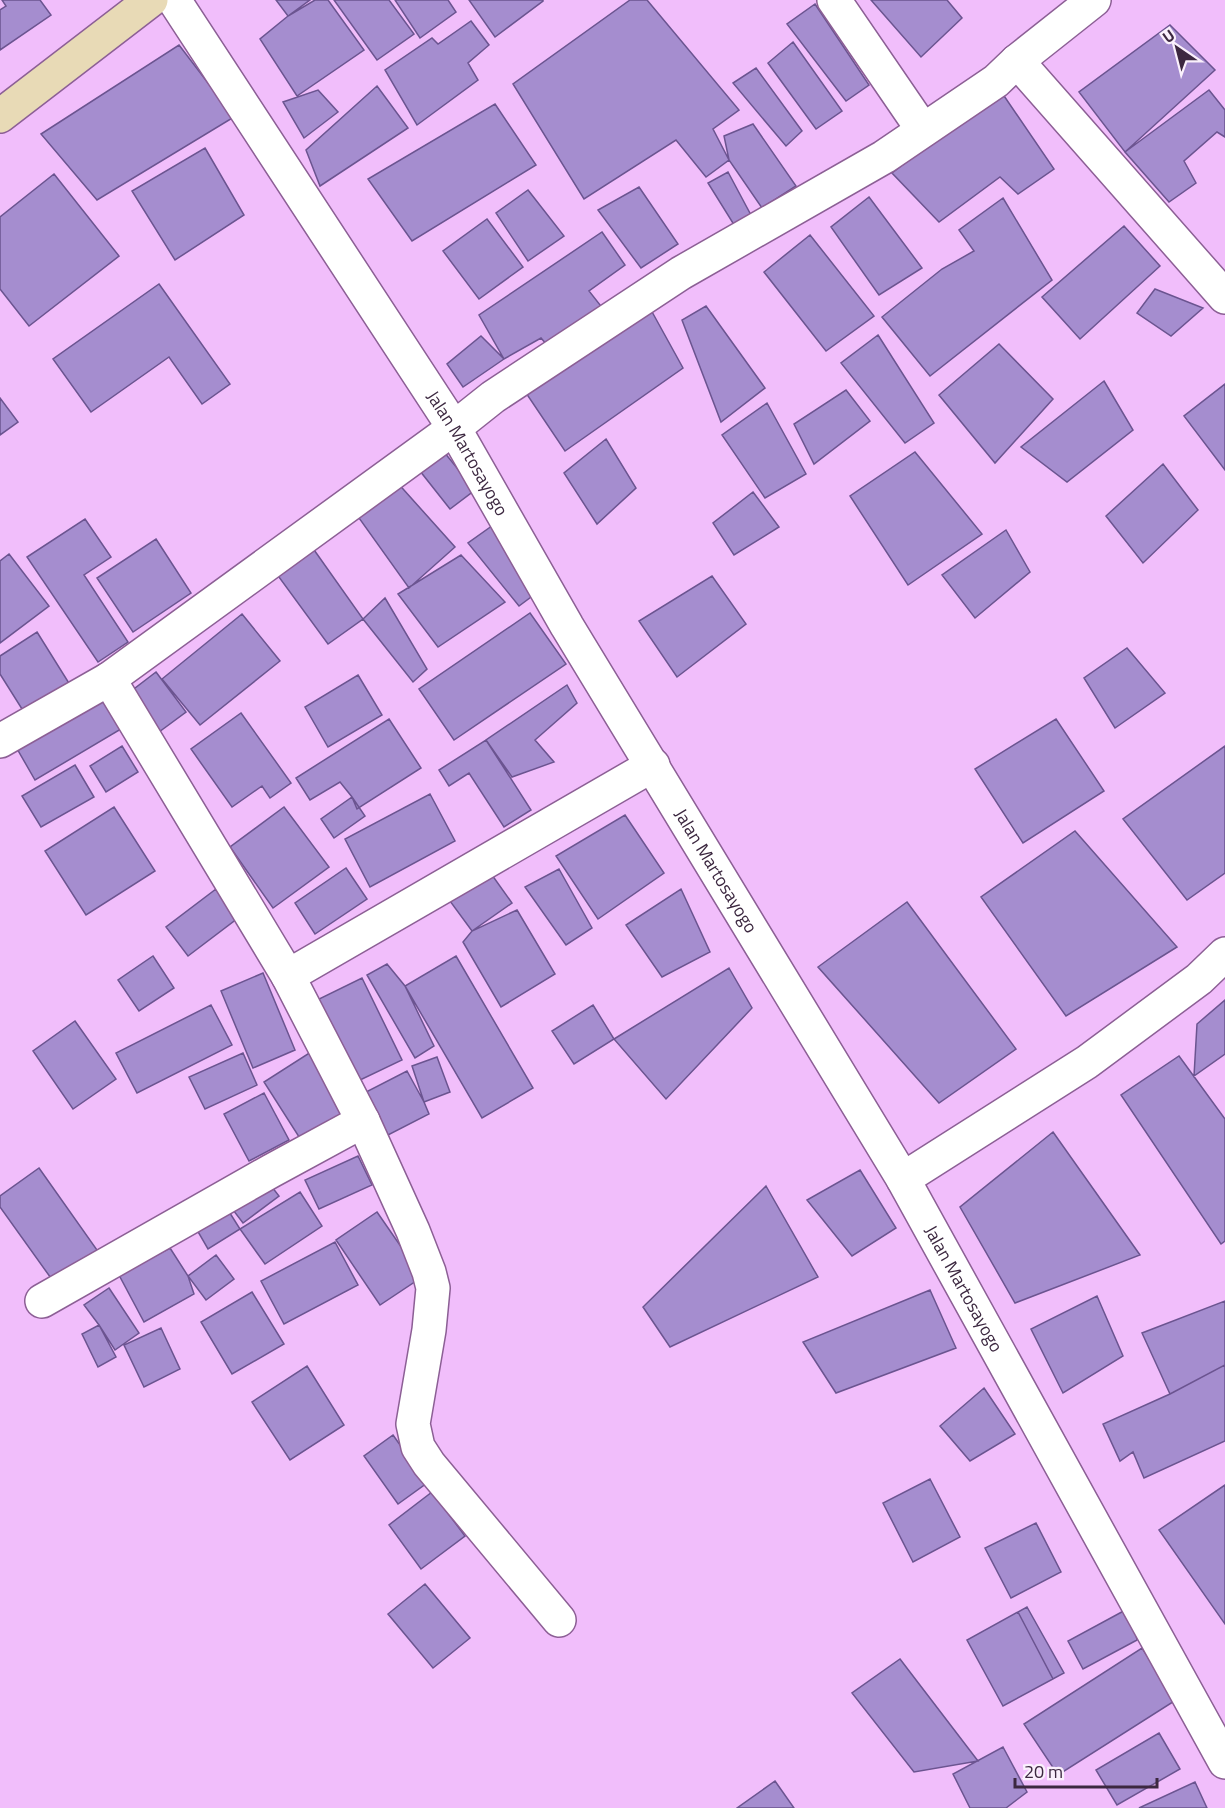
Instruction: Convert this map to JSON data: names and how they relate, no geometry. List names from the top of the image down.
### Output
{
  "streets": {
    "street": ["Jalan Martosayogo"]
  },
  "scale_bar": "20 m",
  "north": "top left"
}
